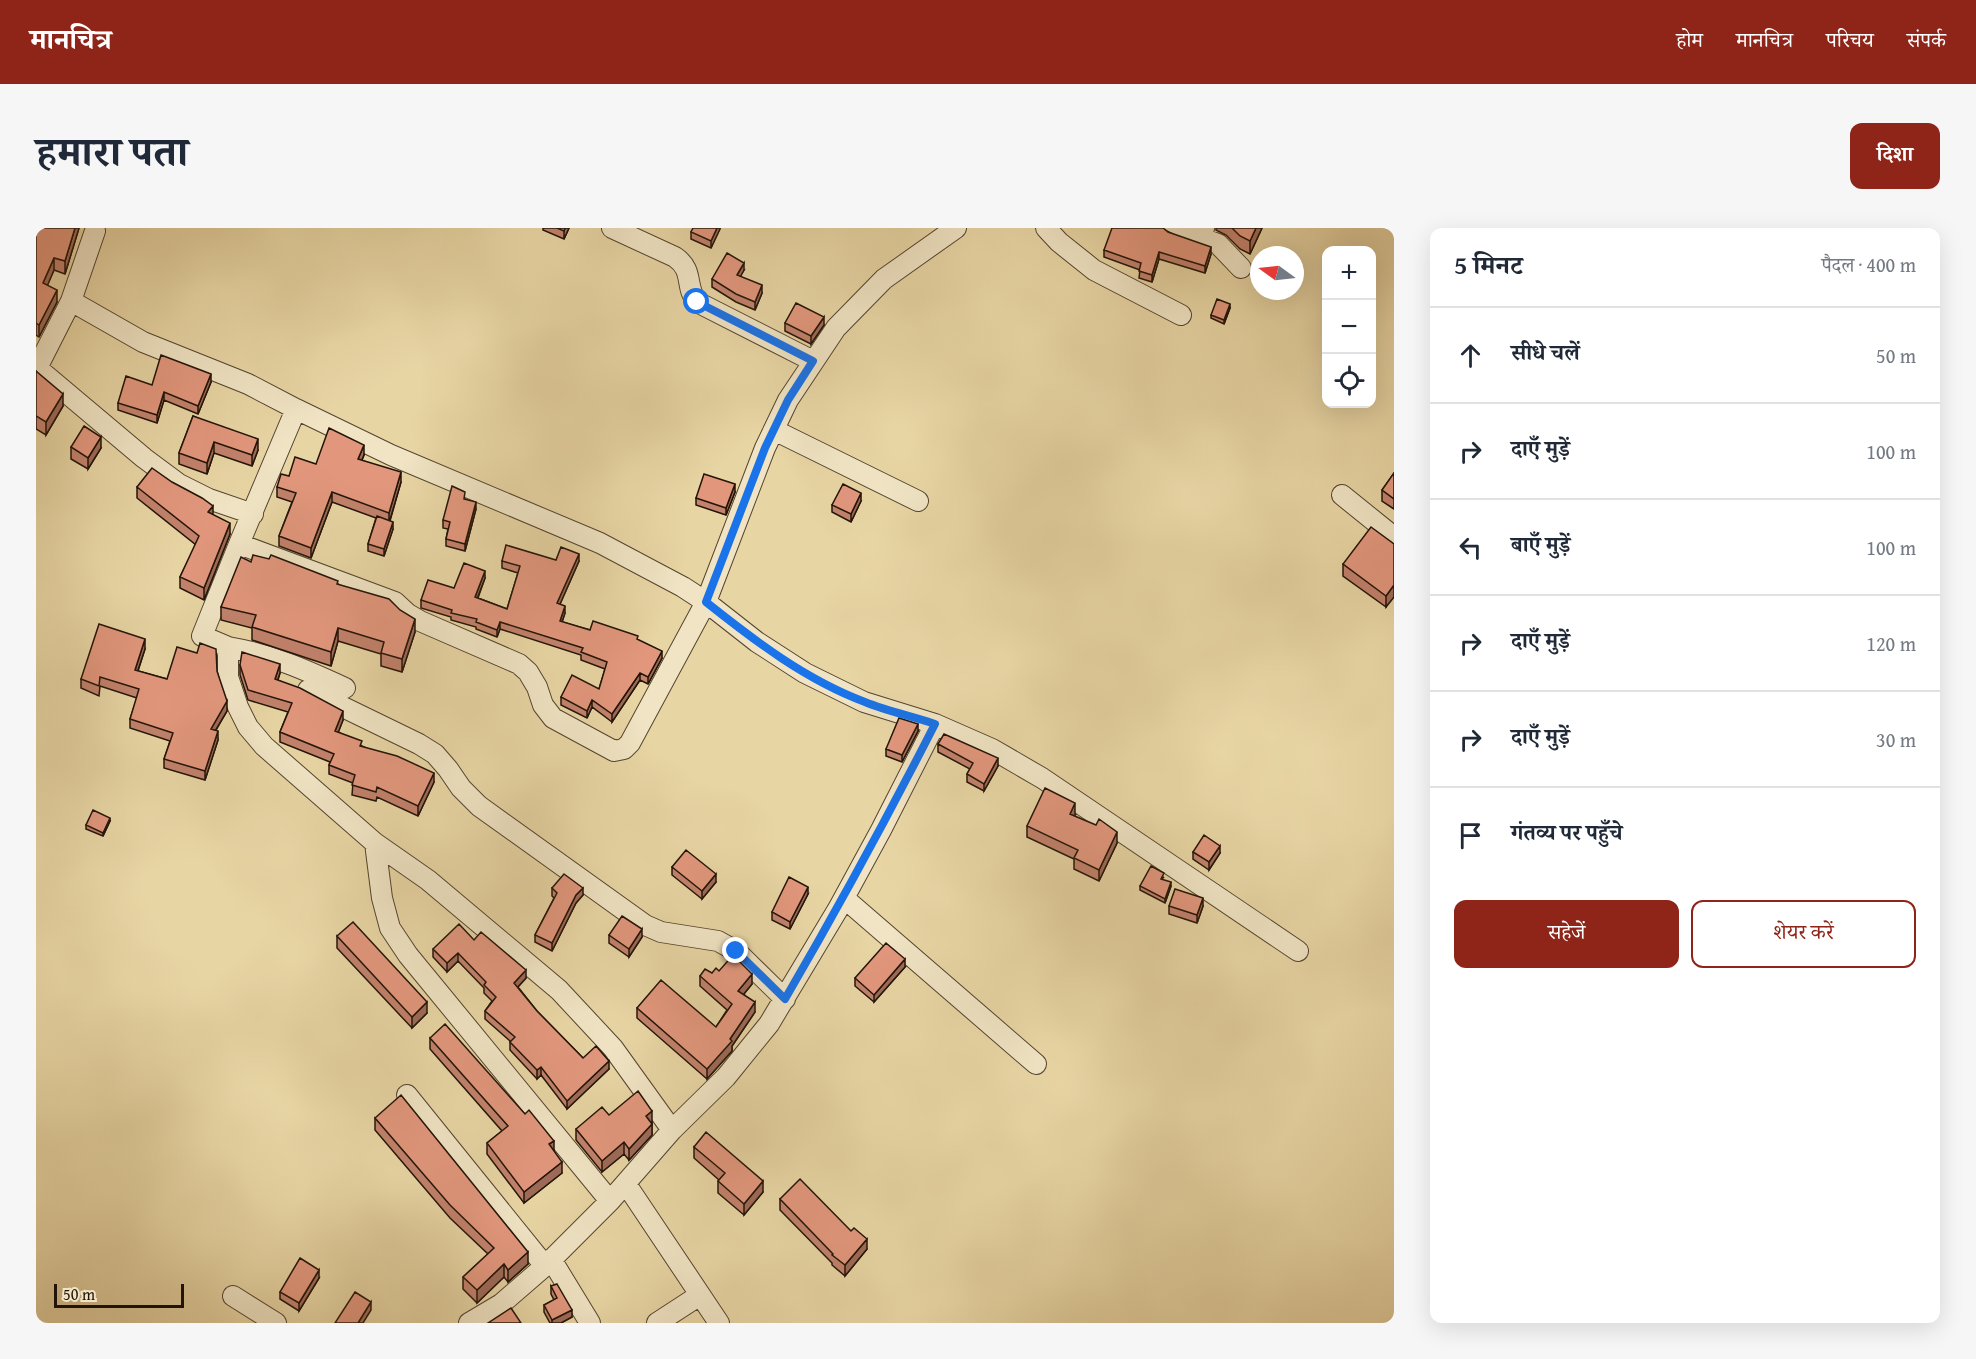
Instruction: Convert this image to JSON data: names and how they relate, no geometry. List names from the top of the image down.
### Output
{
  "scale_bar": "50 m",
  "north": "left",
  "page": {
    "header": "मानचित्र",
    "nav": [
      "होम",
      "मानचित्र",
      "परिचय",
      "संपर्क"
    ],
    "title": "हमारा पता",
    "buttons": [
      "दिशा",
      ["सहेजें", "शेयर करें"]
    ],
    "heading": ["5 मिनट", "पैदल · 400 m"],
    "map_buttons": ["+", "−"],
    "list": [
      ["सीधे चलें", "50 m"],
      ["दाएँ मुड़ें", "100 m"],
      ["बाएँ मुड़ें", "100 m"],
      ["दाएँ मुड़ें", "120 m"],
      ["दाएँ मुड़ें", "30 m"],
      "गंतव्य पर पहुँचे"
    ],
    "scale": "50 m"
  }
}
